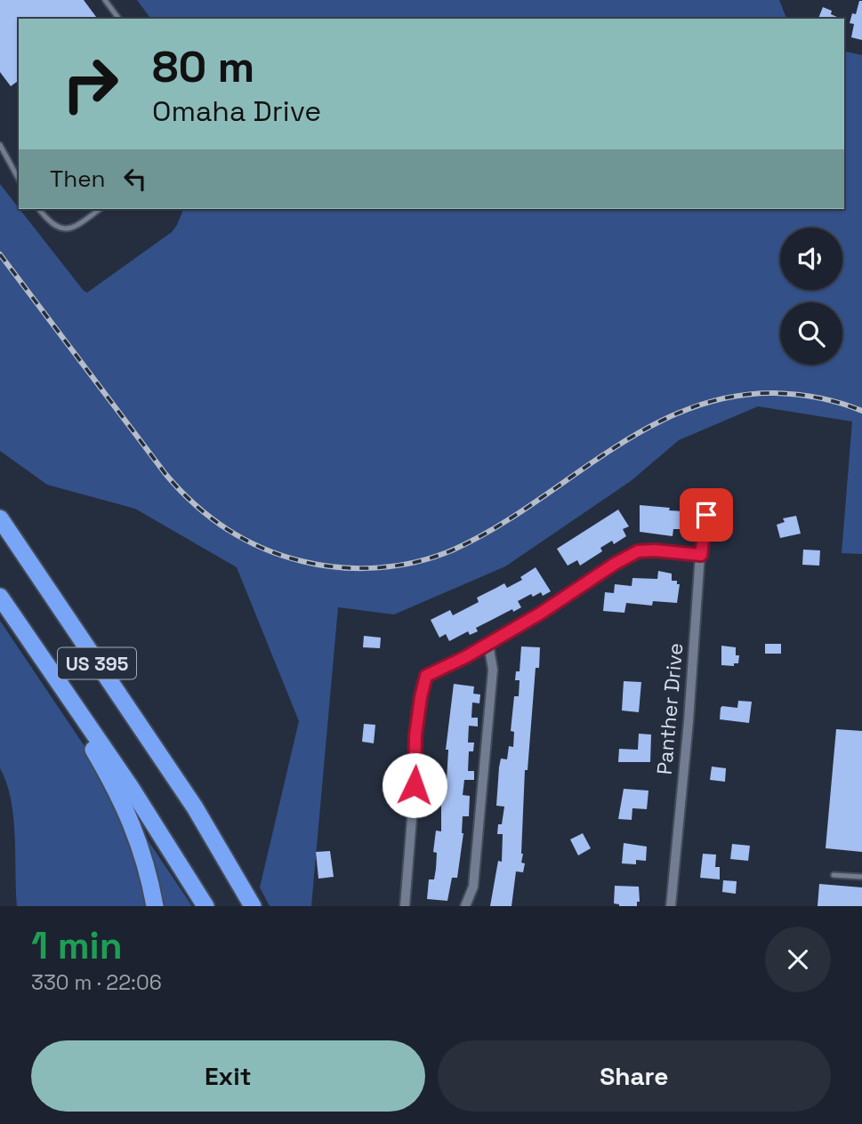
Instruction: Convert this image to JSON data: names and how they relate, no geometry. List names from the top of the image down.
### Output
{
  "streets": {
    "highway": ["US 395"],
    "street": ["Panther Drive"]
  },
  "page": {
    "turn": ["80 m", "Omaha Drive"],
    "then": "Then",
    "heading": ["1 min", "330 m · 22:06"],
    "buttons": ["Exit", "Share"]
  }
}
